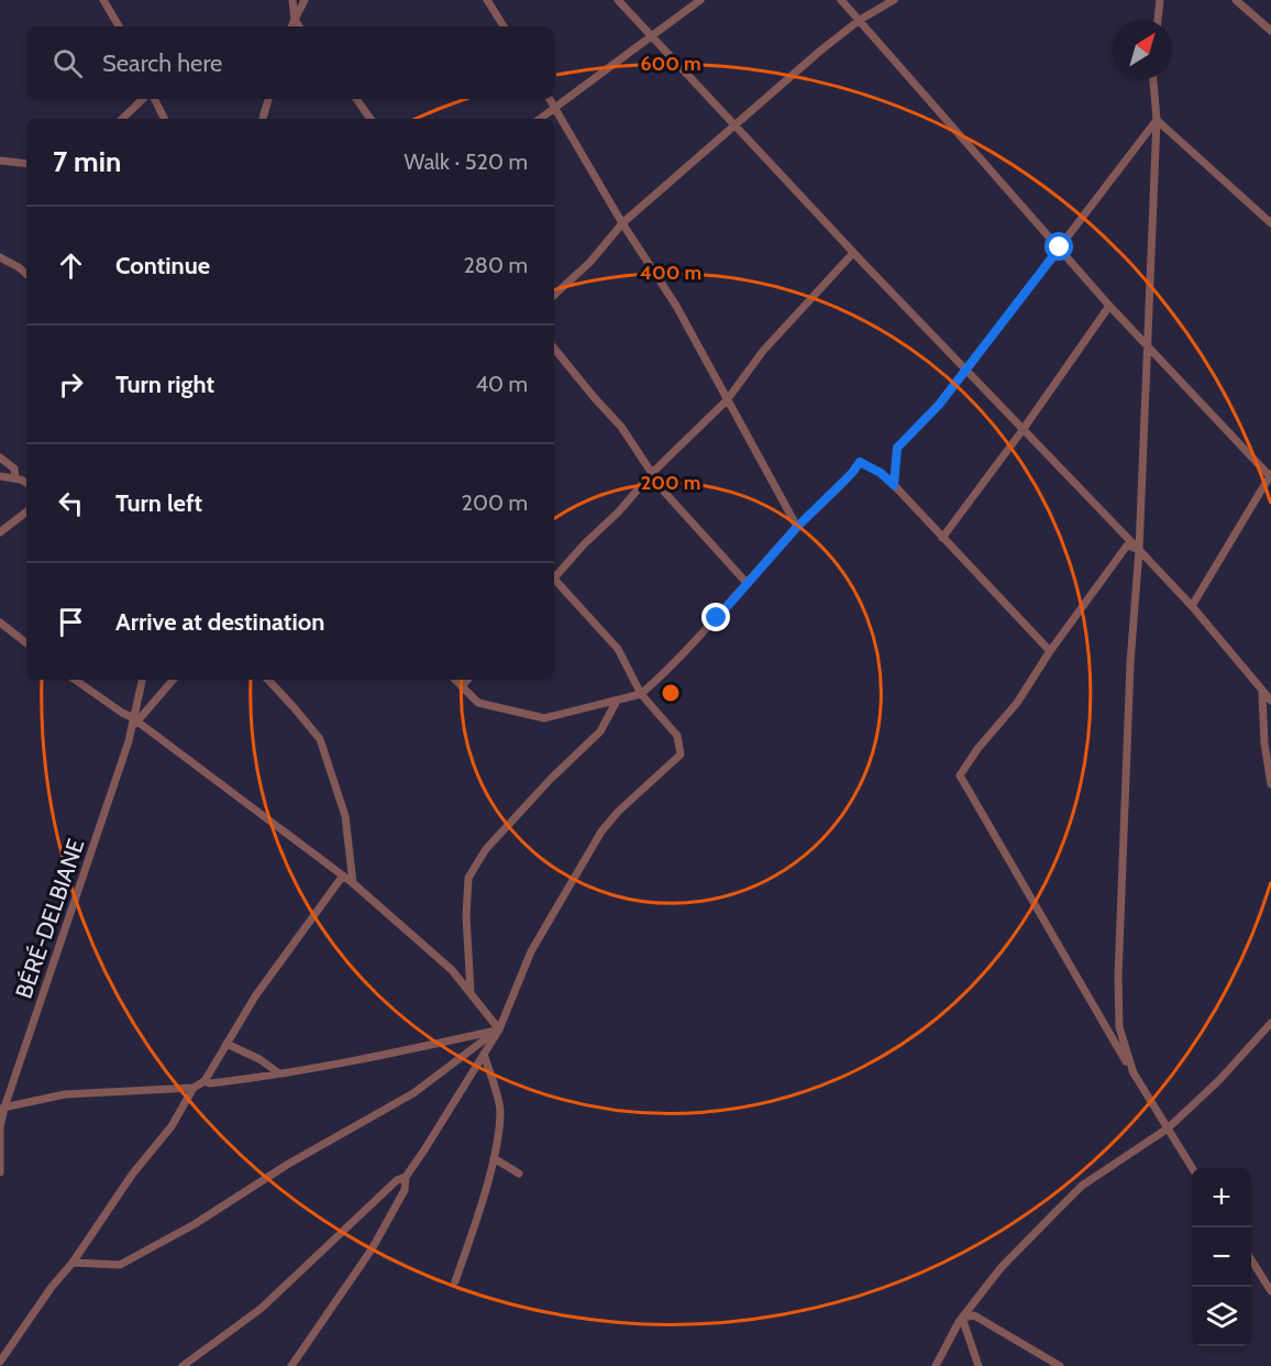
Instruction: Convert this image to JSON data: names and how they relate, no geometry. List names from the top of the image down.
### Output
{
  "streets": {
    "street": ["BÉRÉ-DELBIANE"]
  },
  "north": "top right",
  "page": {
    "search": "Search here",
    "heading": ["7 min", "Walk · 520 m"],
    "list": [
      ["Continue", "280 m"],
      ["Turn right", "40 m"],
      ["Turn left", "200 m"],
      "Arrive at destination"
    ],
    "map_buttons": ["+", "−"]
  },
  "rings": ["600 m", "400 m", "200 m"]
}
